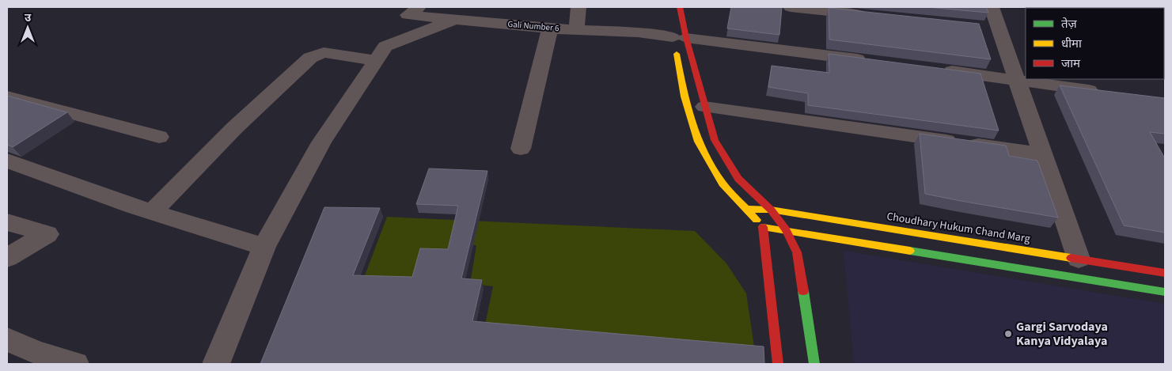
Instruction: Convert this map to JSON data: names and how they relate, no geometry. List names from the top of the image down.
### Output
{
  "streets": {
    "street": ["Gali Number 6", "Choudhary Hukum Chand Marg"]
  },
  "places": ["Gargi Sarvodaya Kanya Vidyalaya"],
  "legend": ["तेज़", "धीमा", "जाम"],
  "north": "top"
}
